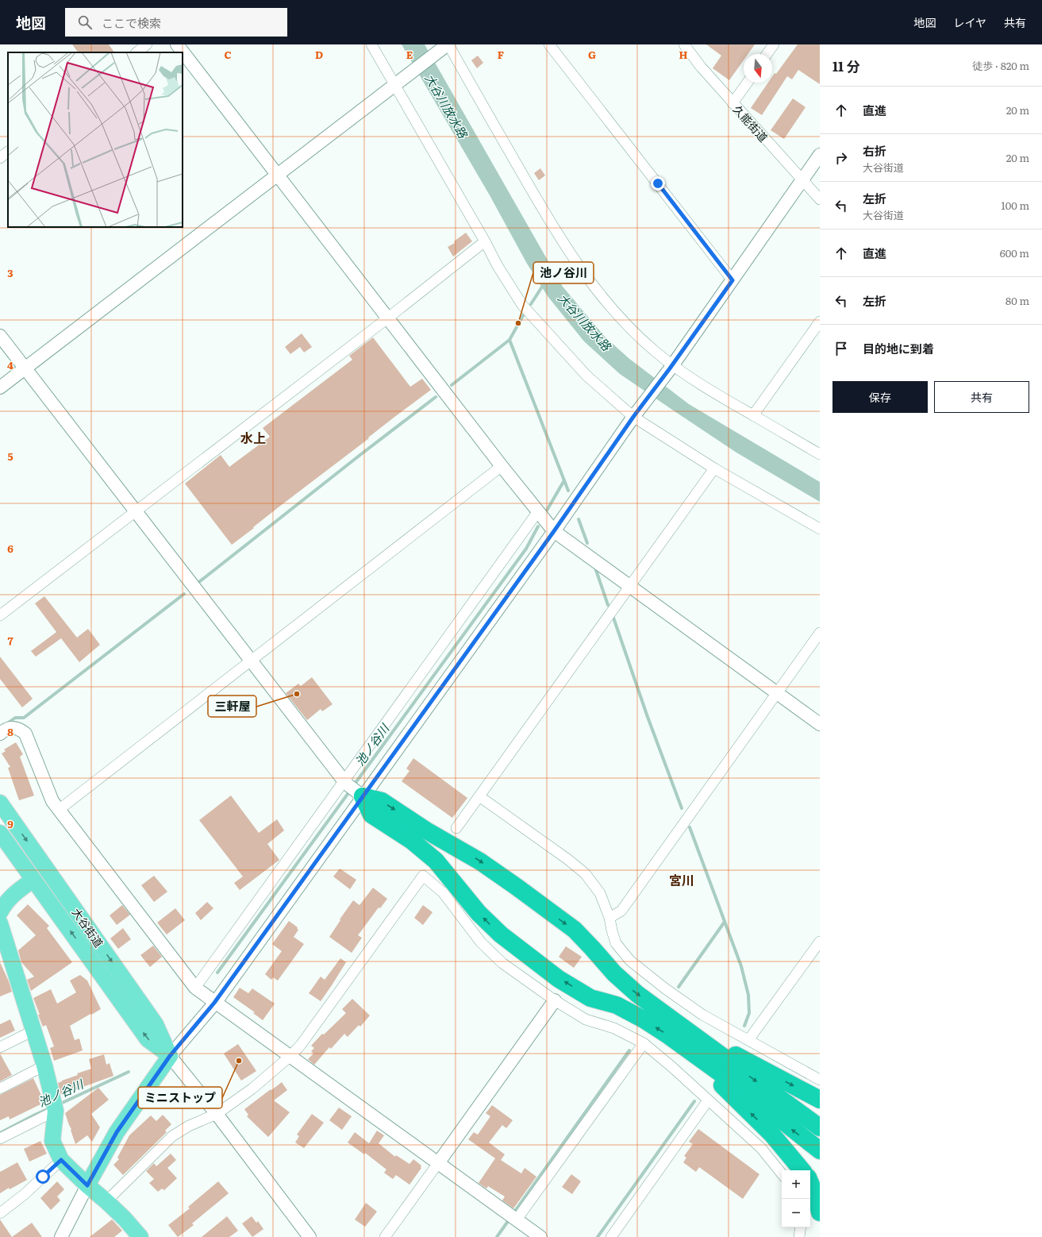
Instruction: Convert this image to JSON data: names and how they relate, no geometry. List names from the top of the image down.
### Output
{
  "streets": {
    "main road": ["大谷街道"],
    "street": ["久能街道"]
  },
  "districts": ["水上", "宮川"],
  "water": ["大谷川放水路", "池ノ谷川"],
  "places": ["池ノ谷川", "三軒屋", "ミニストップ"],
  "north": "bottom",
  "page": {
    "header": "地図",
    "search": "ここで検索",
    "nav": ["地図", "レイヤ", "共有"],
    "heading": ["11 分", "徒歩 · 820 m"],
    "list": [
      ["直進", "20 m"],
      ["右折", "大谷街道", "20 m"],
      ["左折", "大谷街道", "100 m"],
      ["直進", "600 m"],
      ["左折", "80 m"],
      "目的地に到着"
    ],
    "buttons": ["保存", "共有"],
    "map_buttons": ["+", "−"]
  },
  "grid": {
    "columns": [
      "C",
      "D",
      "E",
      "F",
      "G",
      "H"
    ],
    "rows": [
      "3",
      "4",
      "5",
      "6",
      "7",
      "8",
      "9"
    ]
  }
}
